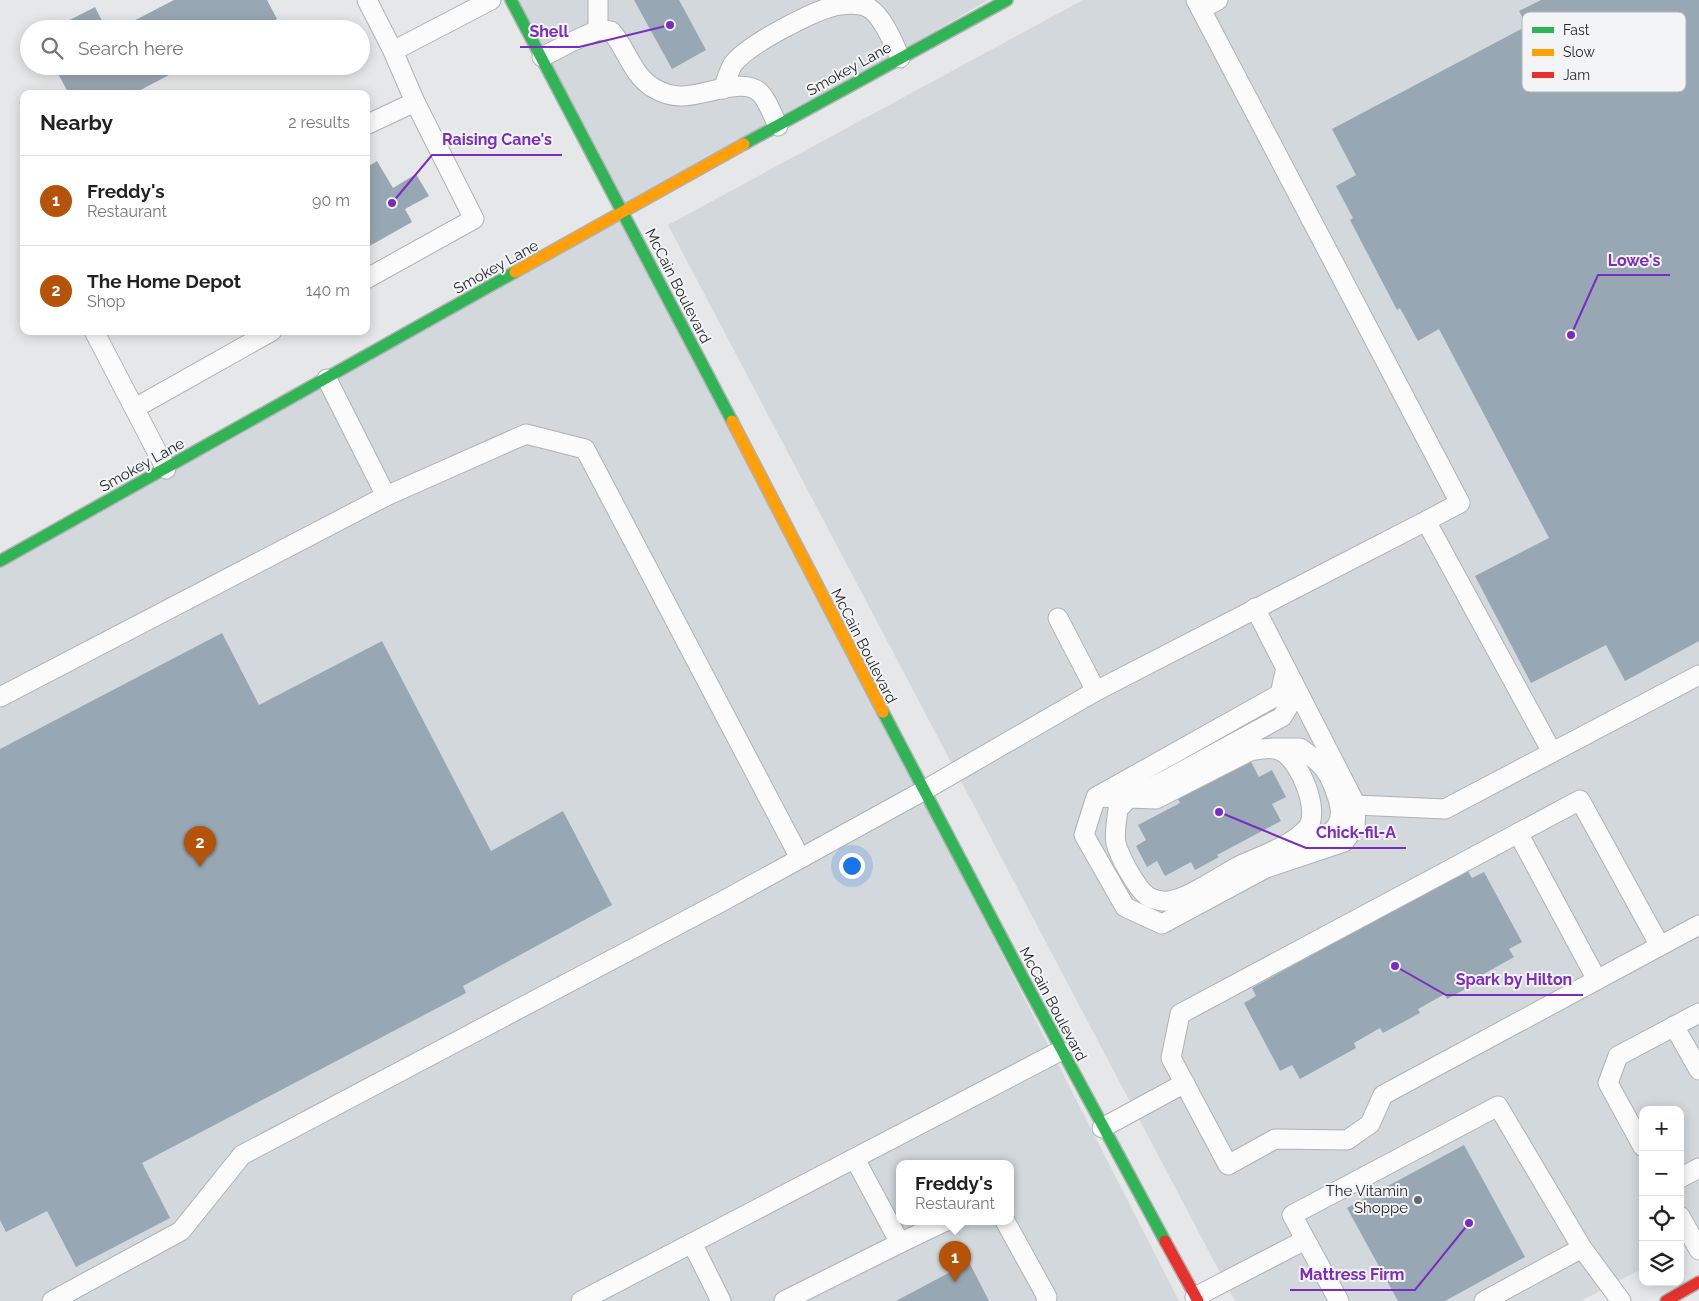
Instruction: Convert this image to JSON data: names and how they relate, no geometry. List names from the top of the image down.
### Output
{
  "streets": {
    "main road": ["Smokey Lane", "McCain Boulevard"]
  },
  "crossings": [
    ["Smokey Lane", "McCain Boulevard"]
  ],
  "places": [
    "Shell",
    "Raising Cane's",
    "Lowe's",
    "Chick-fil-A",
    "Spark by Hilton",
    "The Vitamin Shoppe",
    "Mattress Firm"
  ],
  "legend": ["Fast", "Slow", "Jam"],
  "page": {
    "search": "Search here",
    "heading": ["Nearby", "2 results"],
    "list": [
      {
        "mark": "1",
        "name": "Freddy's",
        "note": "Restaurant",
        "value": "90 m"
      },
      {
        "mark": "2",
        "name": "The Home Depot",
        "note": "Shop",
        "value": "140 m"
      }
    ],
    "pins": ["2", "1"],
    "map_buttons": ["+", "−"],
    "popup": ["Freddy's", "Restaurant"]
  }
}
